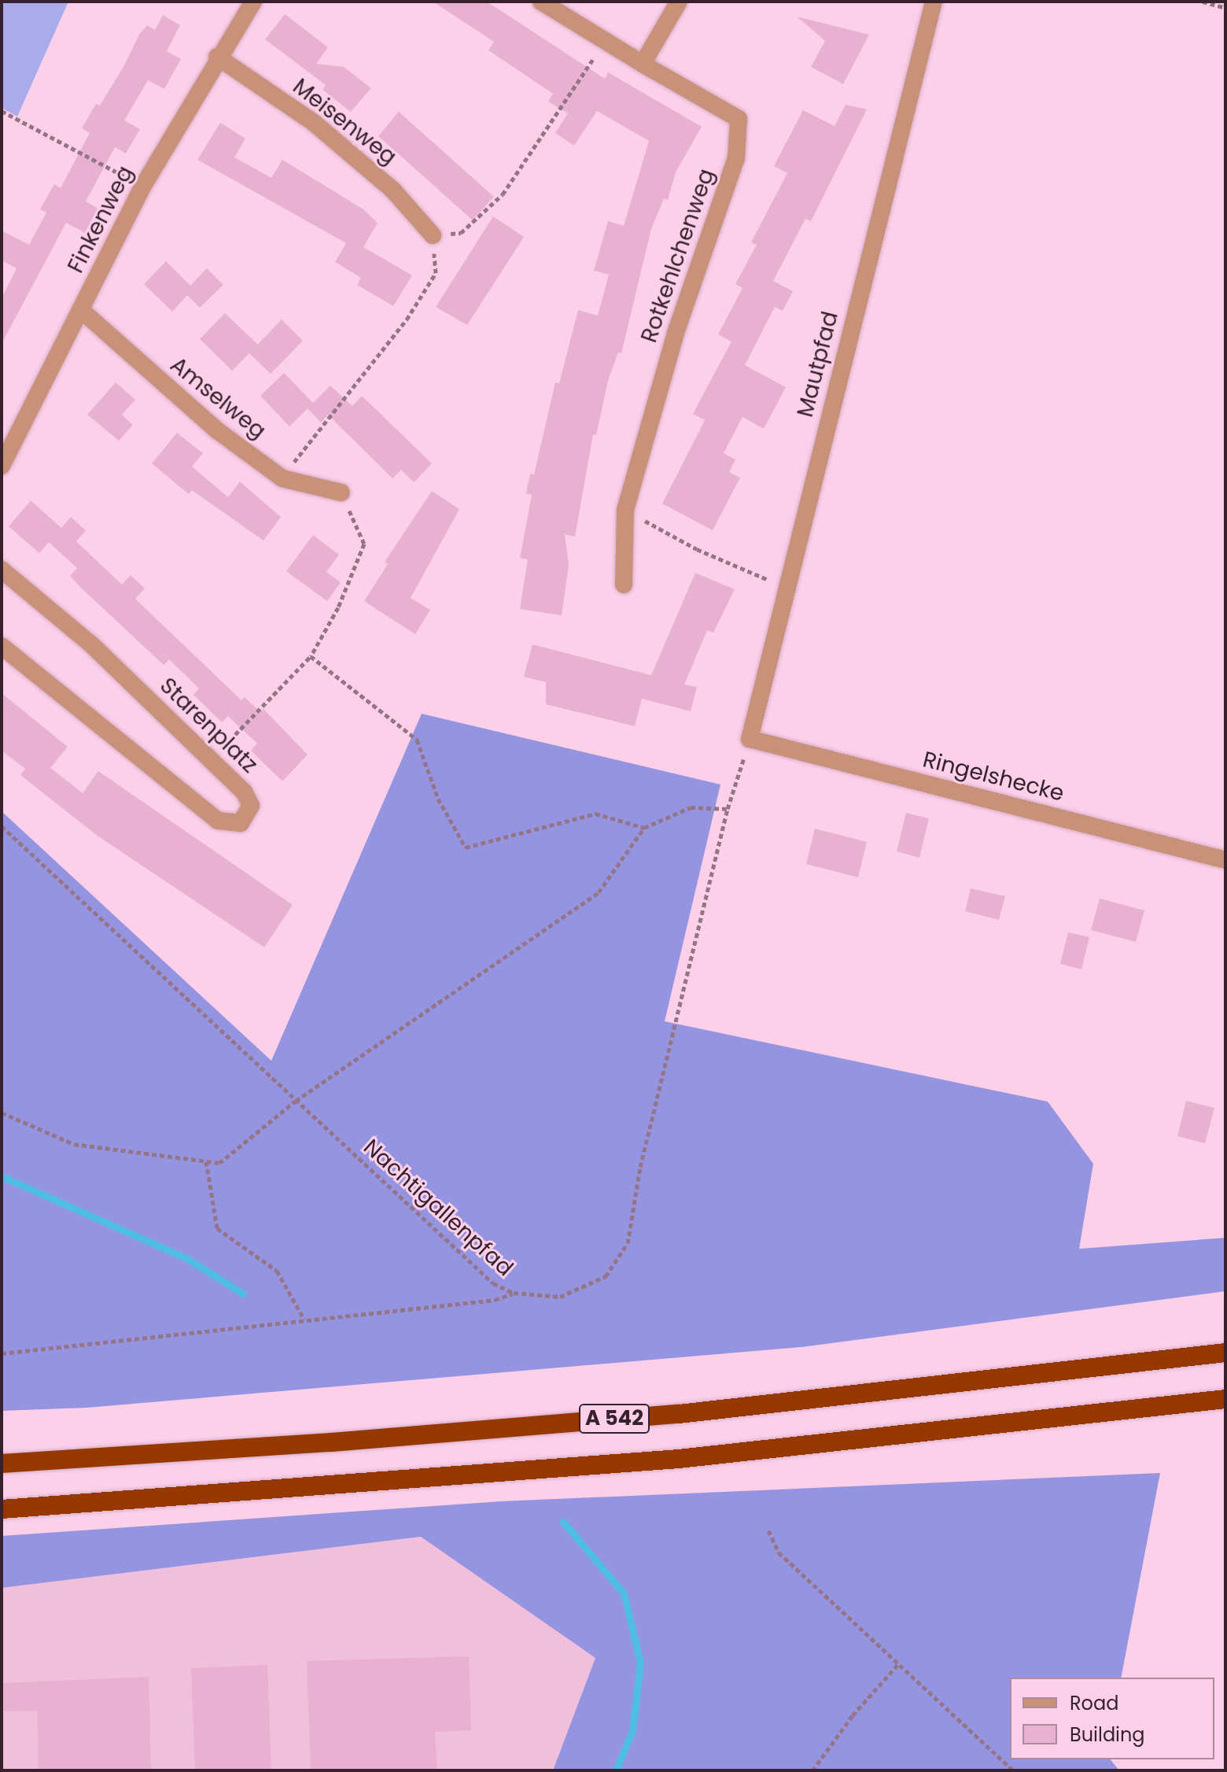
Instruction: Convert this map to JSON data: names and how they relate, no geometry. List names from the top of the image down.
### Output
{
  "streets": {
    "highway": ["A 542"],
    "street": [
      "Meisenweg",
      "Finkenweg",
      "Rotkehlchenweg",
      "Mautpfad",
      "Amselweg",
      "Starenplatz",
      "Ringelshecke"
    ],
    "path": ["Nachtigallenpfad"]
  },
  "crossings": [
    ["Meisenweg", "Finkenweg"],
    ["Finkenweg", "Amselweg"],
    ["Mautpfad", "Ringelshecke"],
    ["Mautpfad", "Nachtigallenpfad"],
    ["Ringelshecke", "Nachtigallenpfad"]
  ],
  "legend": ["Road", "Building"]
}
